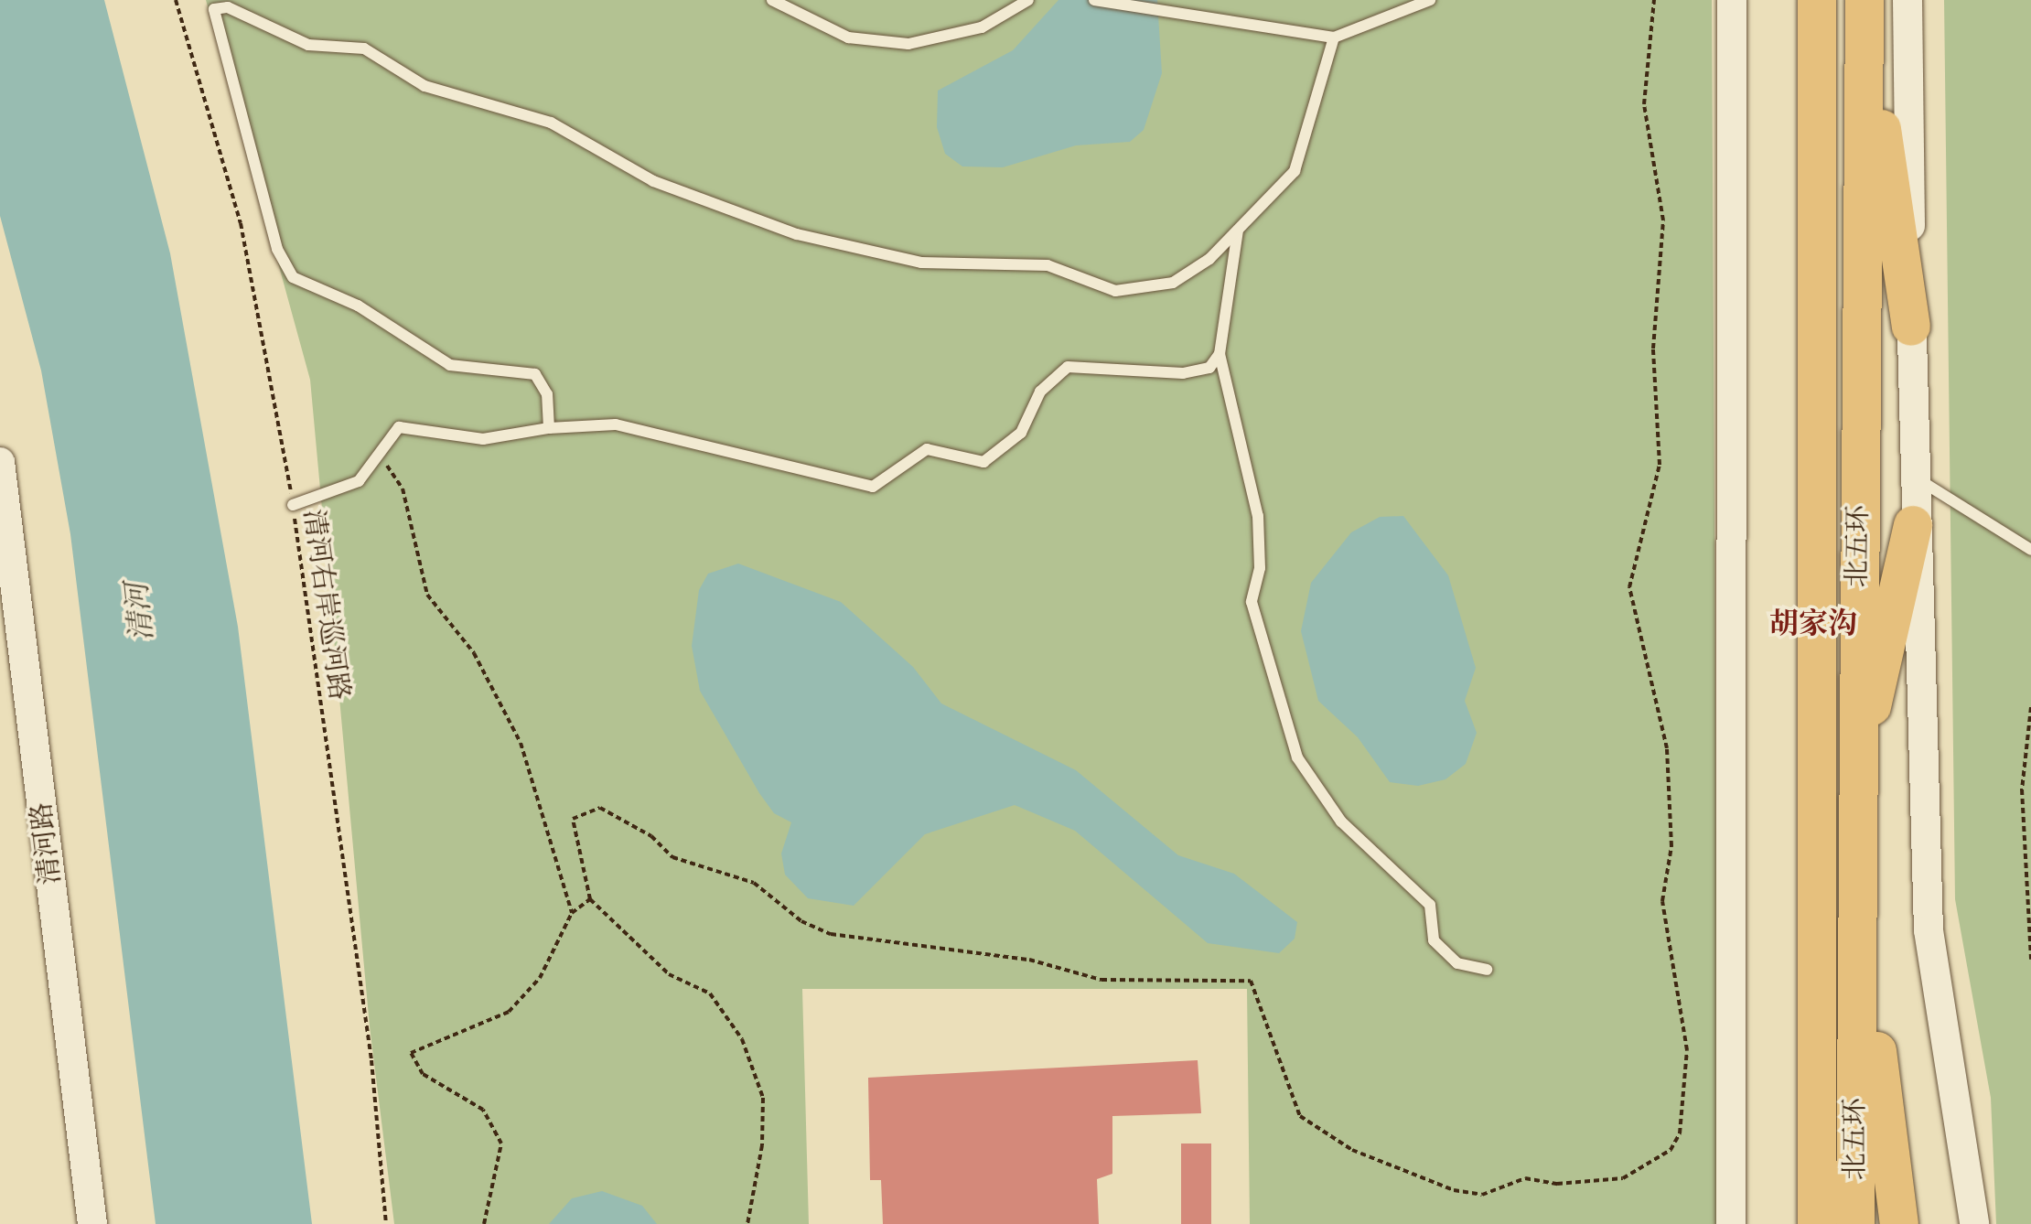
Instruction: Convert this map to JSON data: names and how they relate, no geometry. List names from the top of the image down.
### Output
{
  "streets": {
    "highway": ["北五环"],
    "street": ["清河路"],
    "path": ["清河右岸巡河路"]
  },
  "districts": ["胡家沟"],
  "water": ["清河"]
}
